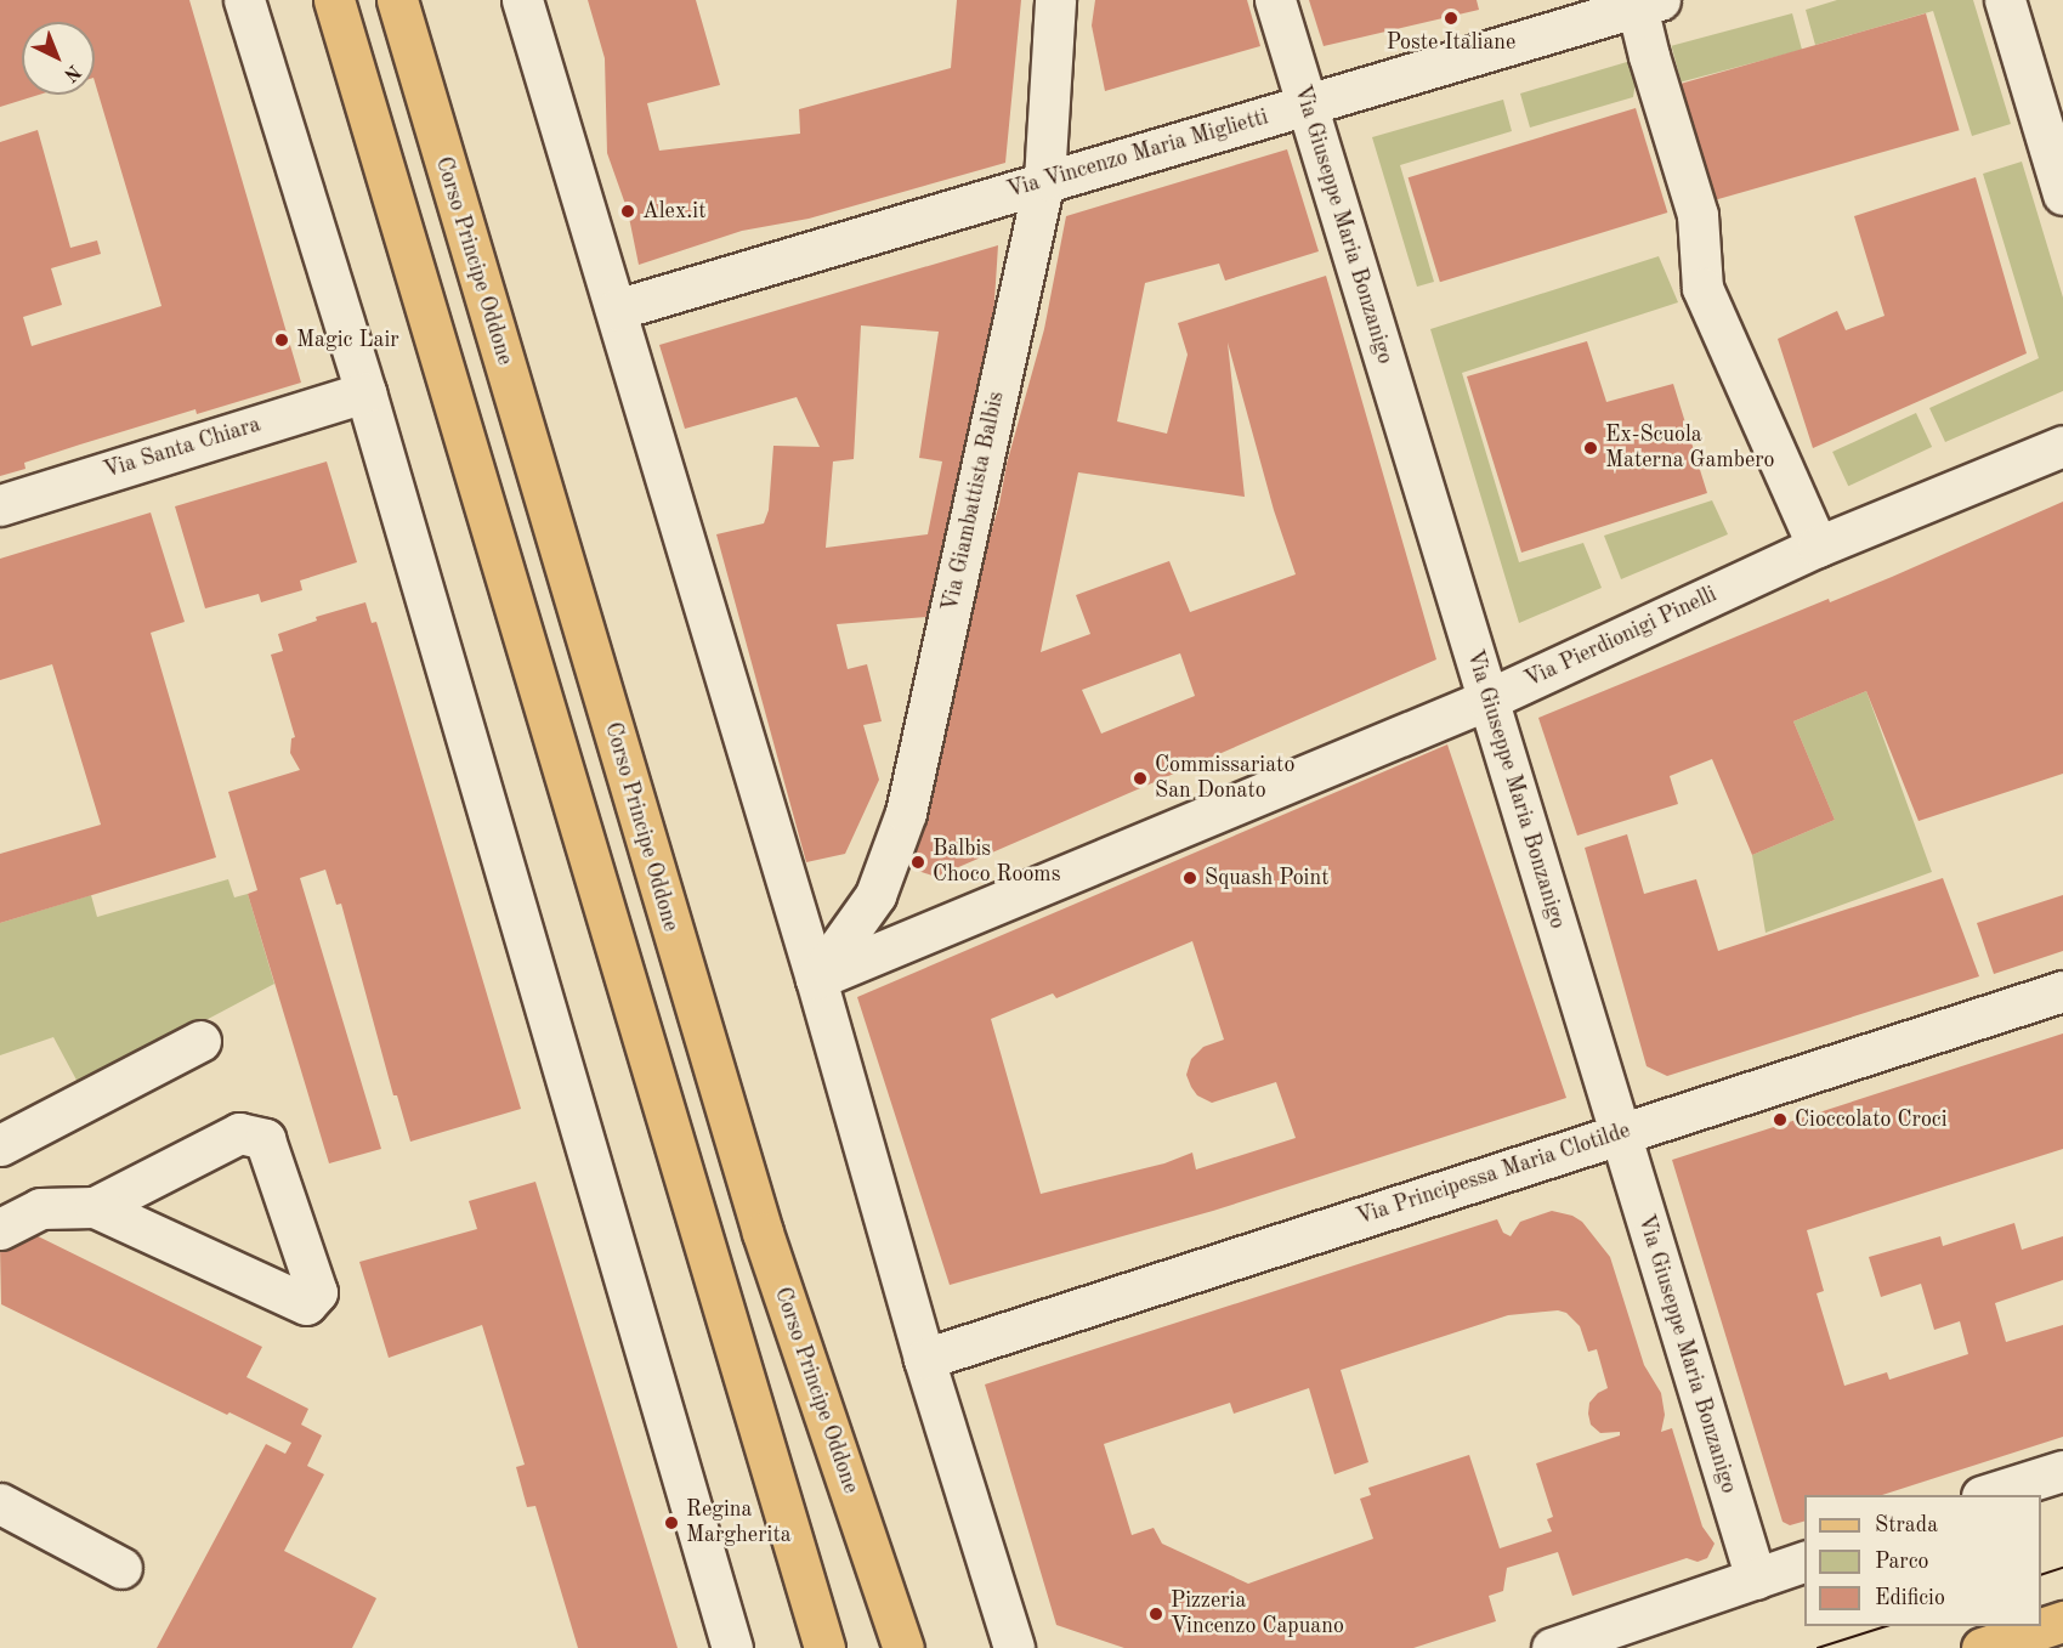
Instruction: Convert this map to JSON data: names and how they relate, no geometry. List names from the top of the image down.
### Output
{
  "streets": {
    "main road": ["Corso Principe Oddone"],
    "street": [
      "Via Vincenzo Maria Miglietti",
      "Via Giuseppe Maria Bonzanigo",
      "Via Santa Chiara",
      "Via Giambattista Balbis",
      "Via Pierdionigi Pinelli",
      "Via Principessa Maria Clotilde"
    ]
  },
  "crossings": [
    ["Via Vincenzo Maria Miglietti", "Via Giuseppe Maria Bonzanigo"],
    ["Via Vincenzo Maria Miglietti", "Via Giambattista Balbis"],
    ["Via Giuseppe Maria Bonzanigo", "Via Pierdionigi Pinelli"],
    ["Via Giuseppe Maria Bonzanigo", "Via Principessa Maria Clotilde"],
    ["Via Giambattista Balbis", "Via Pierdionigi Pinelli"]
  ],
  "places": [
    "Poste Italiane",
    "Alex.it",
    "Magic Lair",
    "Ex-Scuola Materna Gambero",
    "Commissariato San Donato",
    "Balbis Choco Rooms",
    "Squash Point",
    "Cioccolato Croci",
    "Regina Margherita",
    "Pizzeria Vincenzo Capuano"
  ],
  "legend": ["Strada", "Parco", "Edificio"],
  "north": "bottom right"
}
